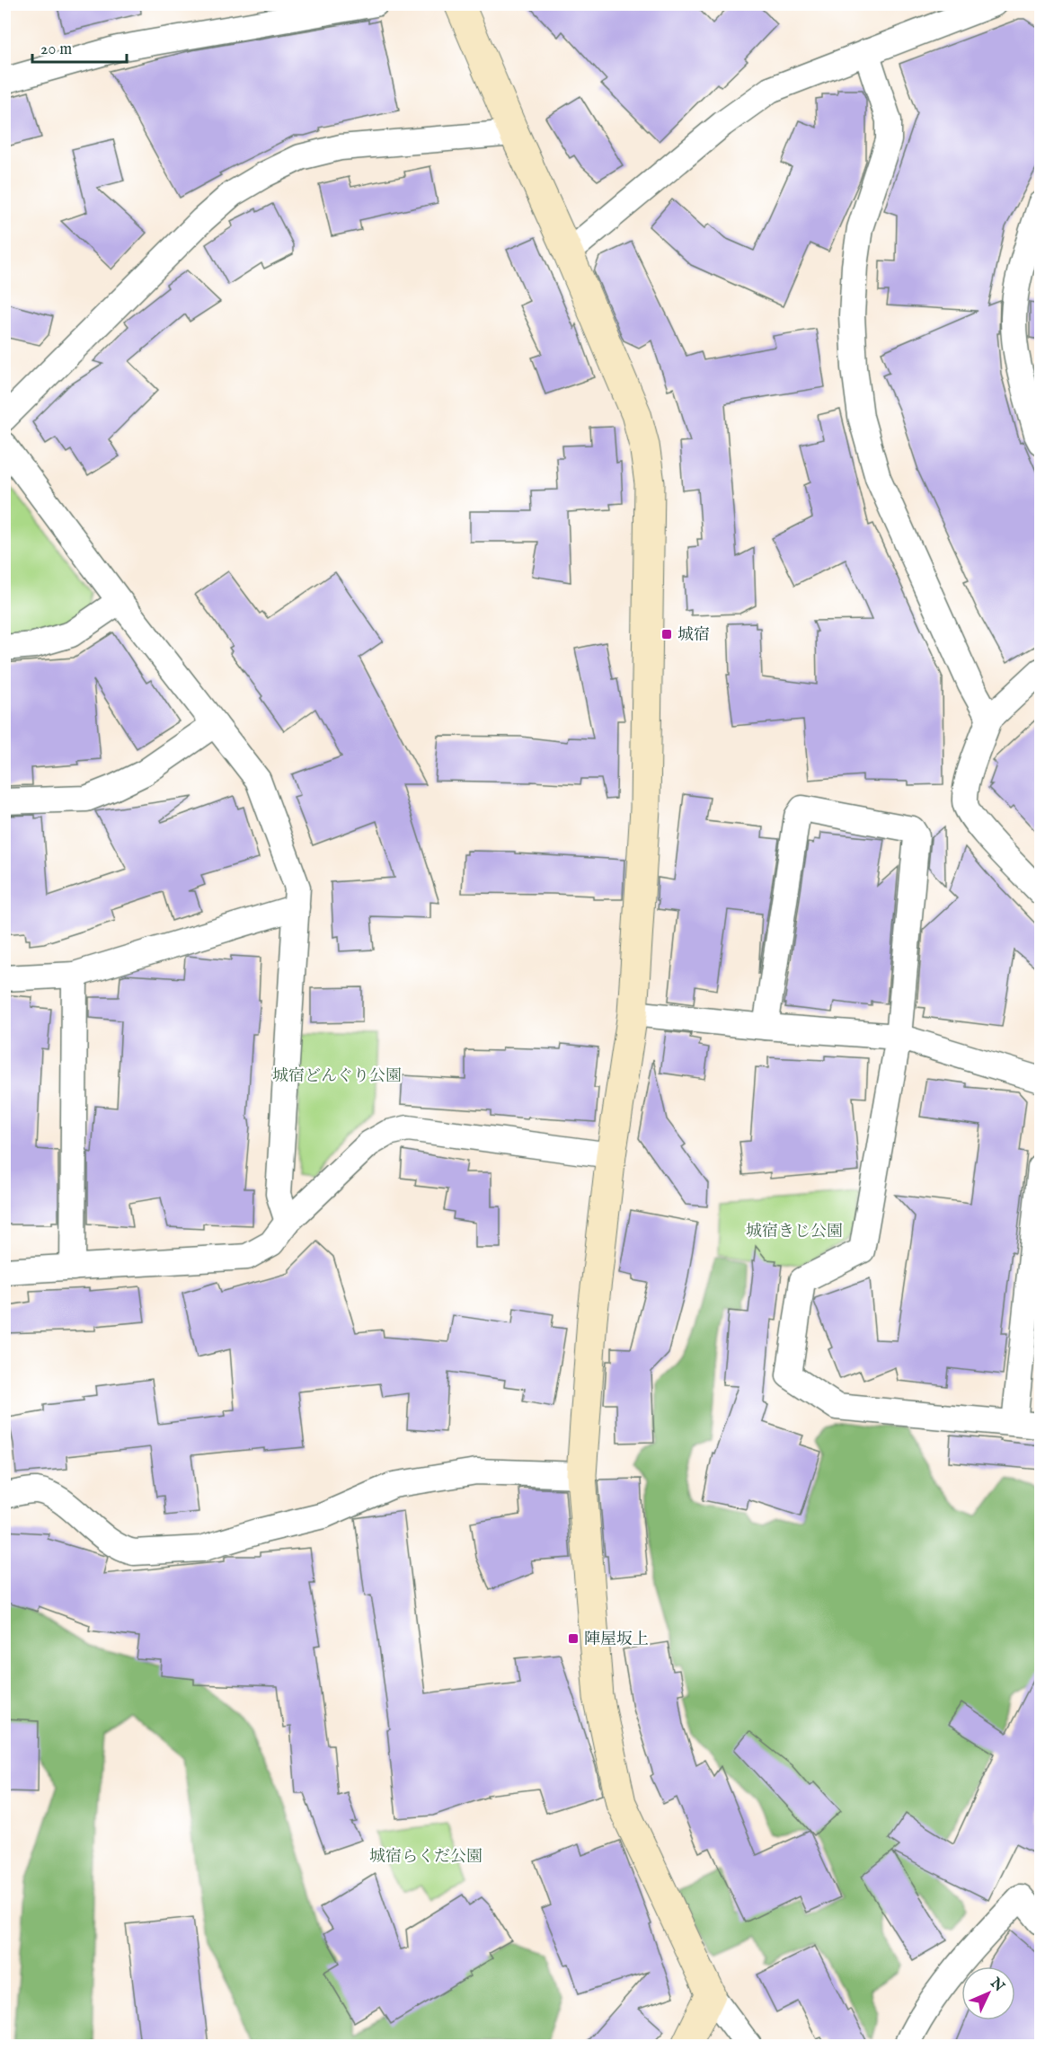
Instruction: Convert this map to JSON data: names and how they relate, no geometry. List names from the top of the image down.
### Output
{
  "parks": ["城宿どんぐり公園", "城宿きじ公園", "城宿らくだ公園"],
  "places": {
    "transit": ["城宿", "陣屋坂上"]
  },
  "scale_bar": "20 m",
  "north": "top right"
}
